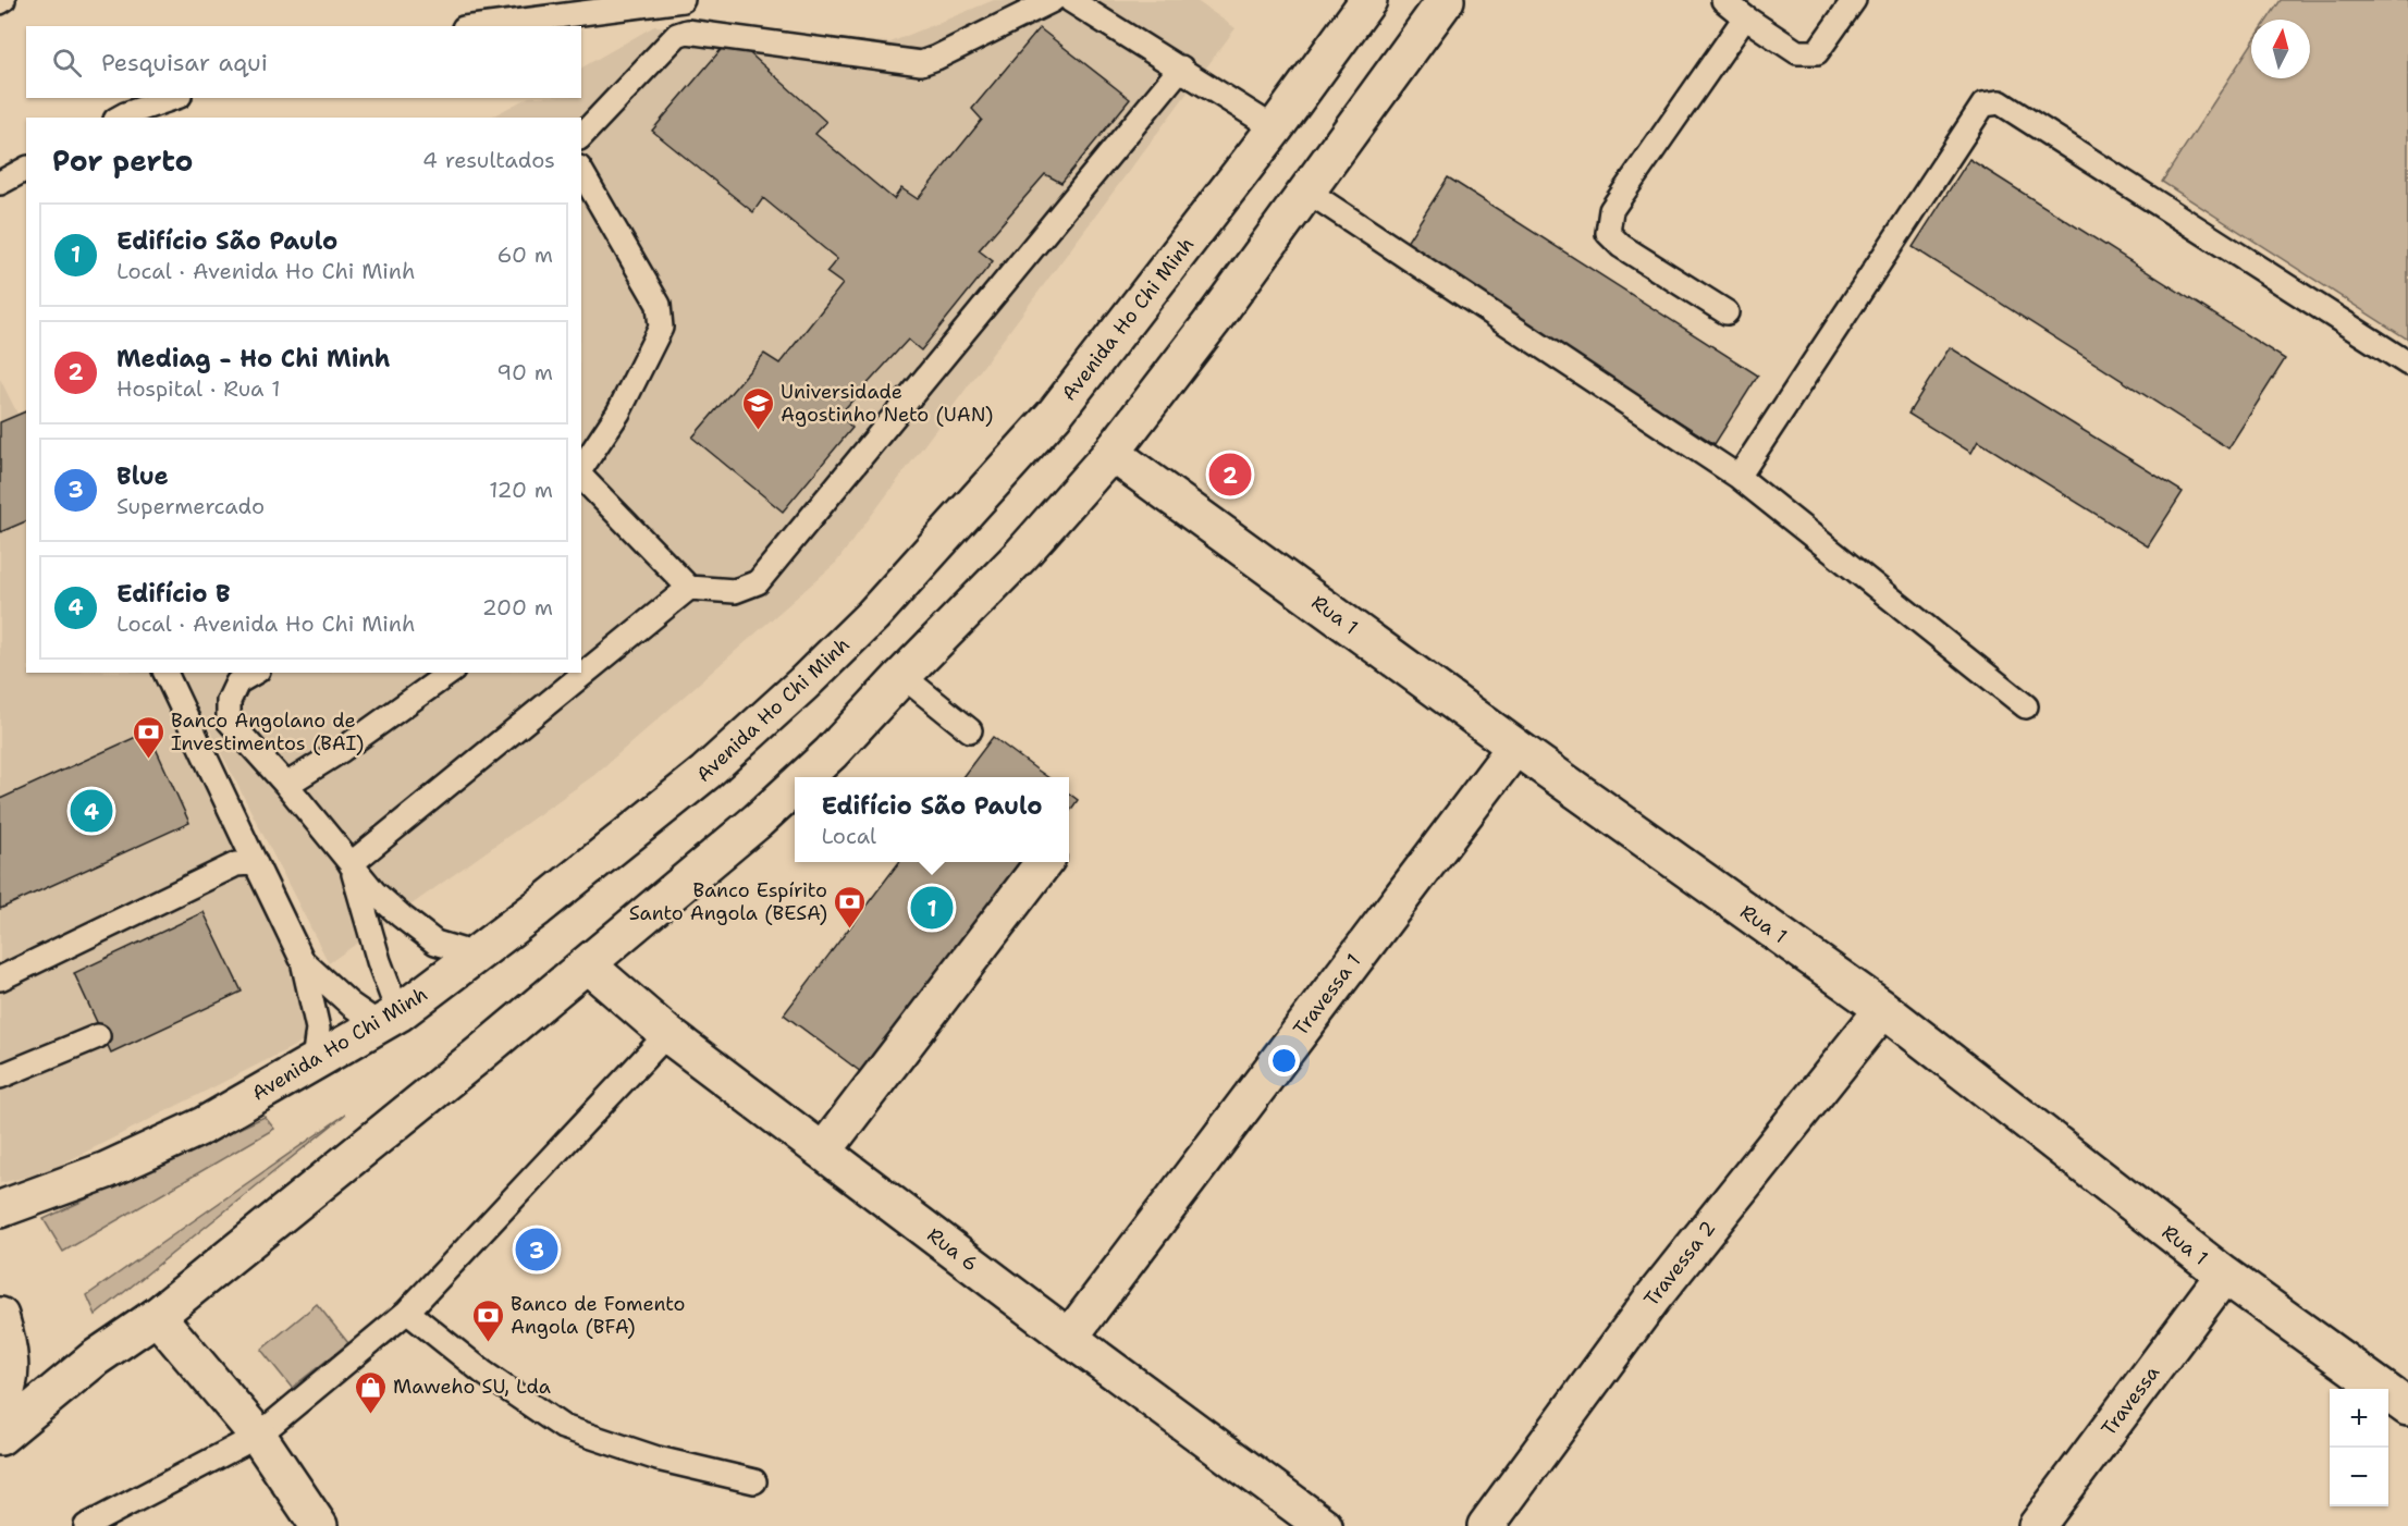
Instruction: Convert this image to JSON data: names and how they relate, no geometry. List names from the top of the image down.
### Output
{
  "streets": {
    "street": [
      "Avenida Ho Chi Minh",
      "Rua 1",
      "Travessa 1",
      "Rua 6",
      "Travessa 2",
      "Travessa"
    ]
  },
  "crossings": [
    ["Rua 1", "Travessa 1"],
    ["Rua 1", "Travessa 2"],
    ["Rua 1", "Travessa"],
    ["Travessa 1", "Rua 6"]
  ],
  "places": {
    "school or university": ["Universidade Agostinho Neto (UAN)"],
    "bank": ["Banco Angolano de Investimentos (BAI)", "Banco Espírito Santo Angola (BESA)", "Banco de Fomento Angola (BFA)"],
    "shop": ["Maweho SU, Lda"]
  },
  "north": "top",
  "page": {
    "search": "Pesquisar aqui",
    "heading": ["Por perto", "4 resultados"],
    "list": [
      {
        "mark": "1",
        "name": "Edifício São Paulo",
        "note": "Local · Avenida Ho Chi Minh",
        "value": "60 m"
      },
      {
        "mark": "2",
        "name": "Mediag - Ho Chi Minh",
        "note": "Hospital · Rua 1",
        "value": "90 m"
      },
      {
        "mark": "3",
        "name": "Blue",
        "note": "Supermercado",
        "value": "120 m"
      },
      {
        "mark": "4",
        "name": "Edifício B",
        "note": "Local · Avenida Ho Chi Minh",
        "value": "200 m"
      }
    ],
    "pins": [
      "2",
      "4",
      "1",
      "3"
    ],
    "popup": ["Edifício São Paulo", "Local"],
    "map_buttons": ["+", "−"]
  }
}
